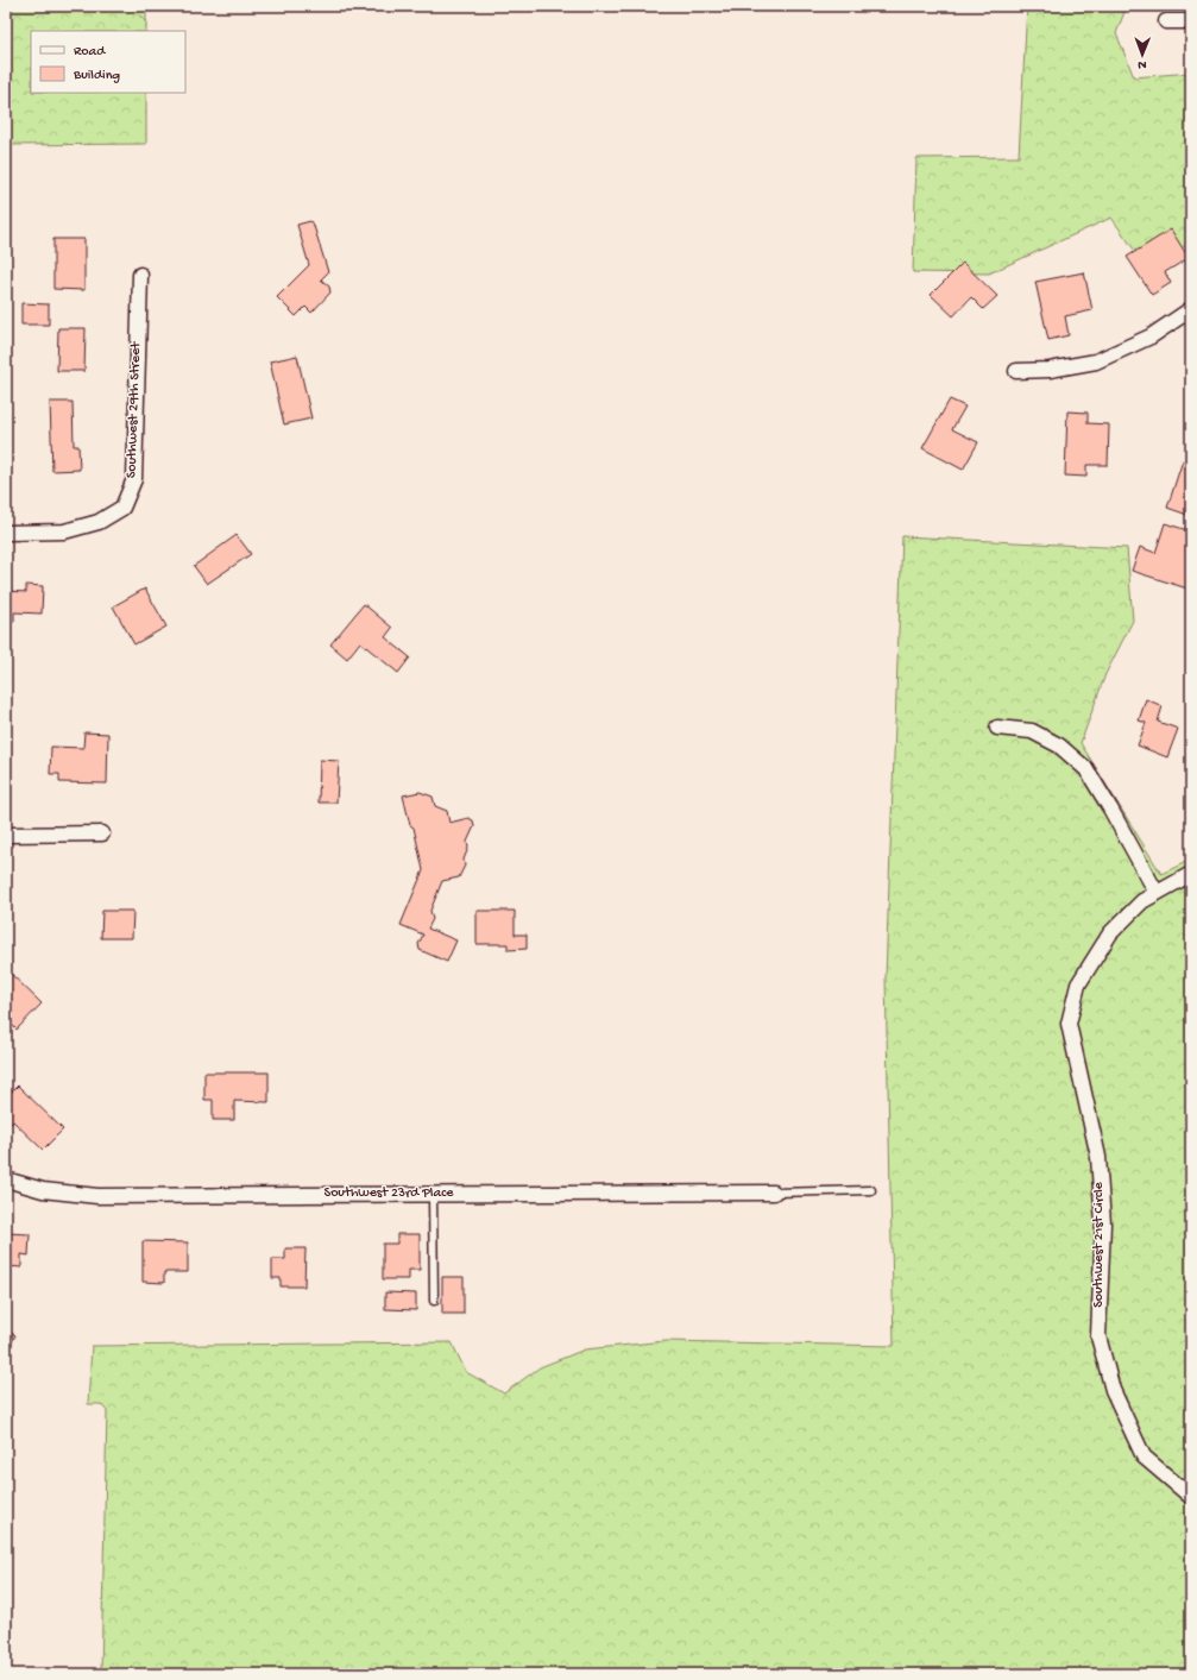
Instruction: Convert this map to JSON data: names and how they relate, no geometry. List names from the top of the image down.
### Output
{
  "streets": {
    "street": ["Southwest 29th Street", "Southwest 23rd Place", "Southwest 21st Circle"]
  },
  "legend": ["Road", "Building"],
  "north": "bottom"
}
